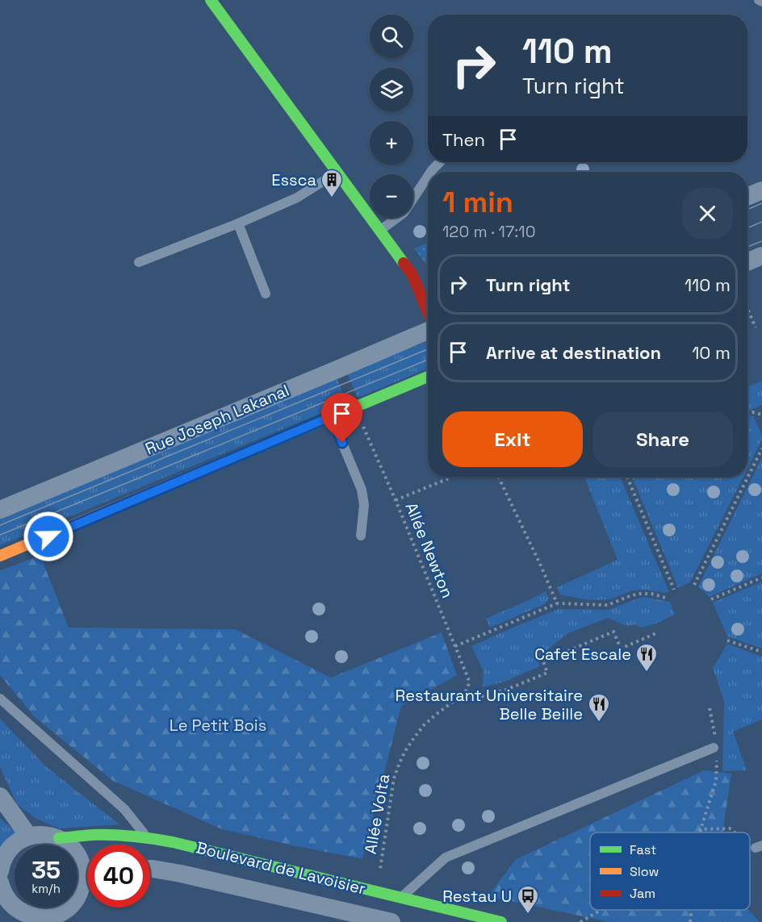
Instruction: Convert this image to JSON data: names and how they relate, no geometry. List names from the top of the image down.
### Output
{
  "streets": {
    "street": ["Rue Joseph Lakanal", "Boulevard de Lavoisier"],
    "path": ["Allée Newton", "Allée Volta"]
  },
  "crossings": [
    ["Allée Newton", "Allée Volta"]
  ],
  "parks": ["Le Petit Bois"],
  "places": {
    "building": ["Essca"],
    "restaurant": ["Cafet Escale", "Restaurant Universitaire Belle Beille"],
    "bus stop": ["Restau U"]
  },
  "legend": ["Fast", "Slow", "Jam"],
  "page": {
    "map_buttons": ["+", "−"],
    "turn": ["110 m", "Turn right"],
    "then": "Then",
    "heading": ["1 min", "120 m · 17:10"],
    "list": [
      {
        "name": "Turn right",
        "value": "110 m"
      },
      {
        "name": "Arrive at destination",
        "value": "10 m"
      }
    ],
    "buttons": ["Exit", "Share"],
    "speed": "35 km/h",
    "limit": "40"
  }
}
